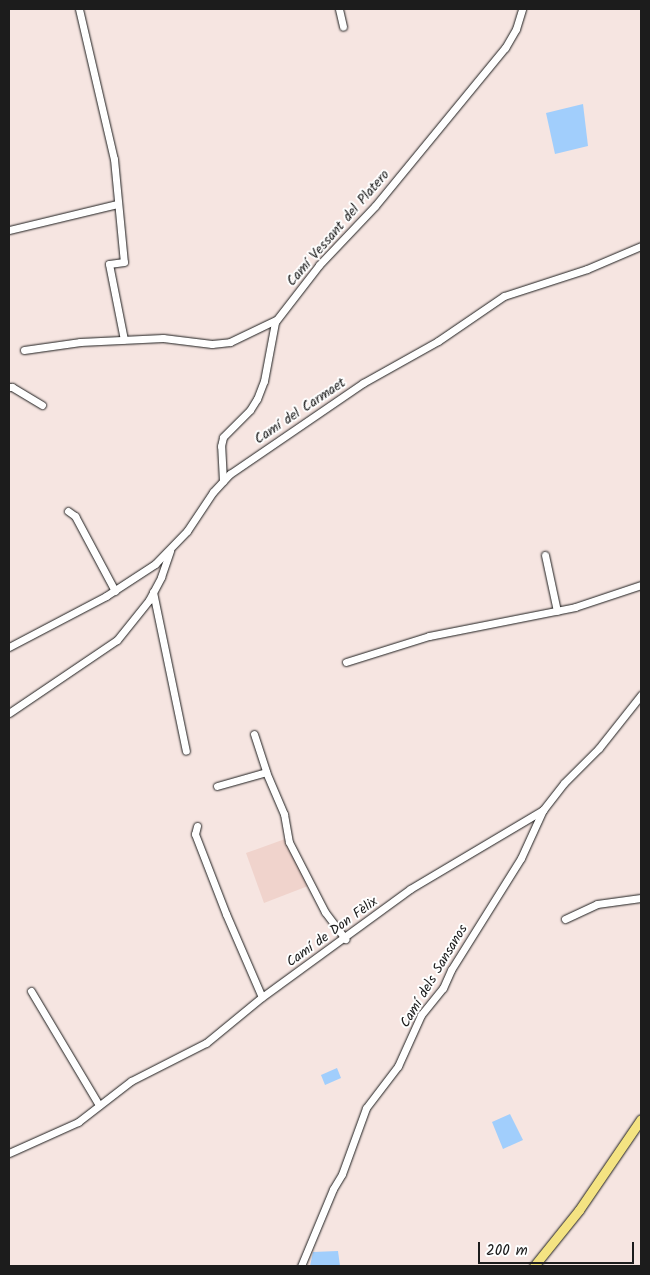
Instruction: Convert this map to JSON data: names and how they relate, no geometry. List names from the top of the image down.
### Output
{
  "streets": {
    "street": [
      "Camí Vessant del Platero",
      "Camí del Carmaet",
      "Camí de Don Fèlix",
      "Camí dels Sansanos"
    ]
  },
  "crossings": [
    ["Camí Vessant del Platero", "Camí del Carmaet"],
    ["Camí de Don Fèlix", "Camí dels Sansanos"]
  ],
  "scale_bar": "200 m"
}
